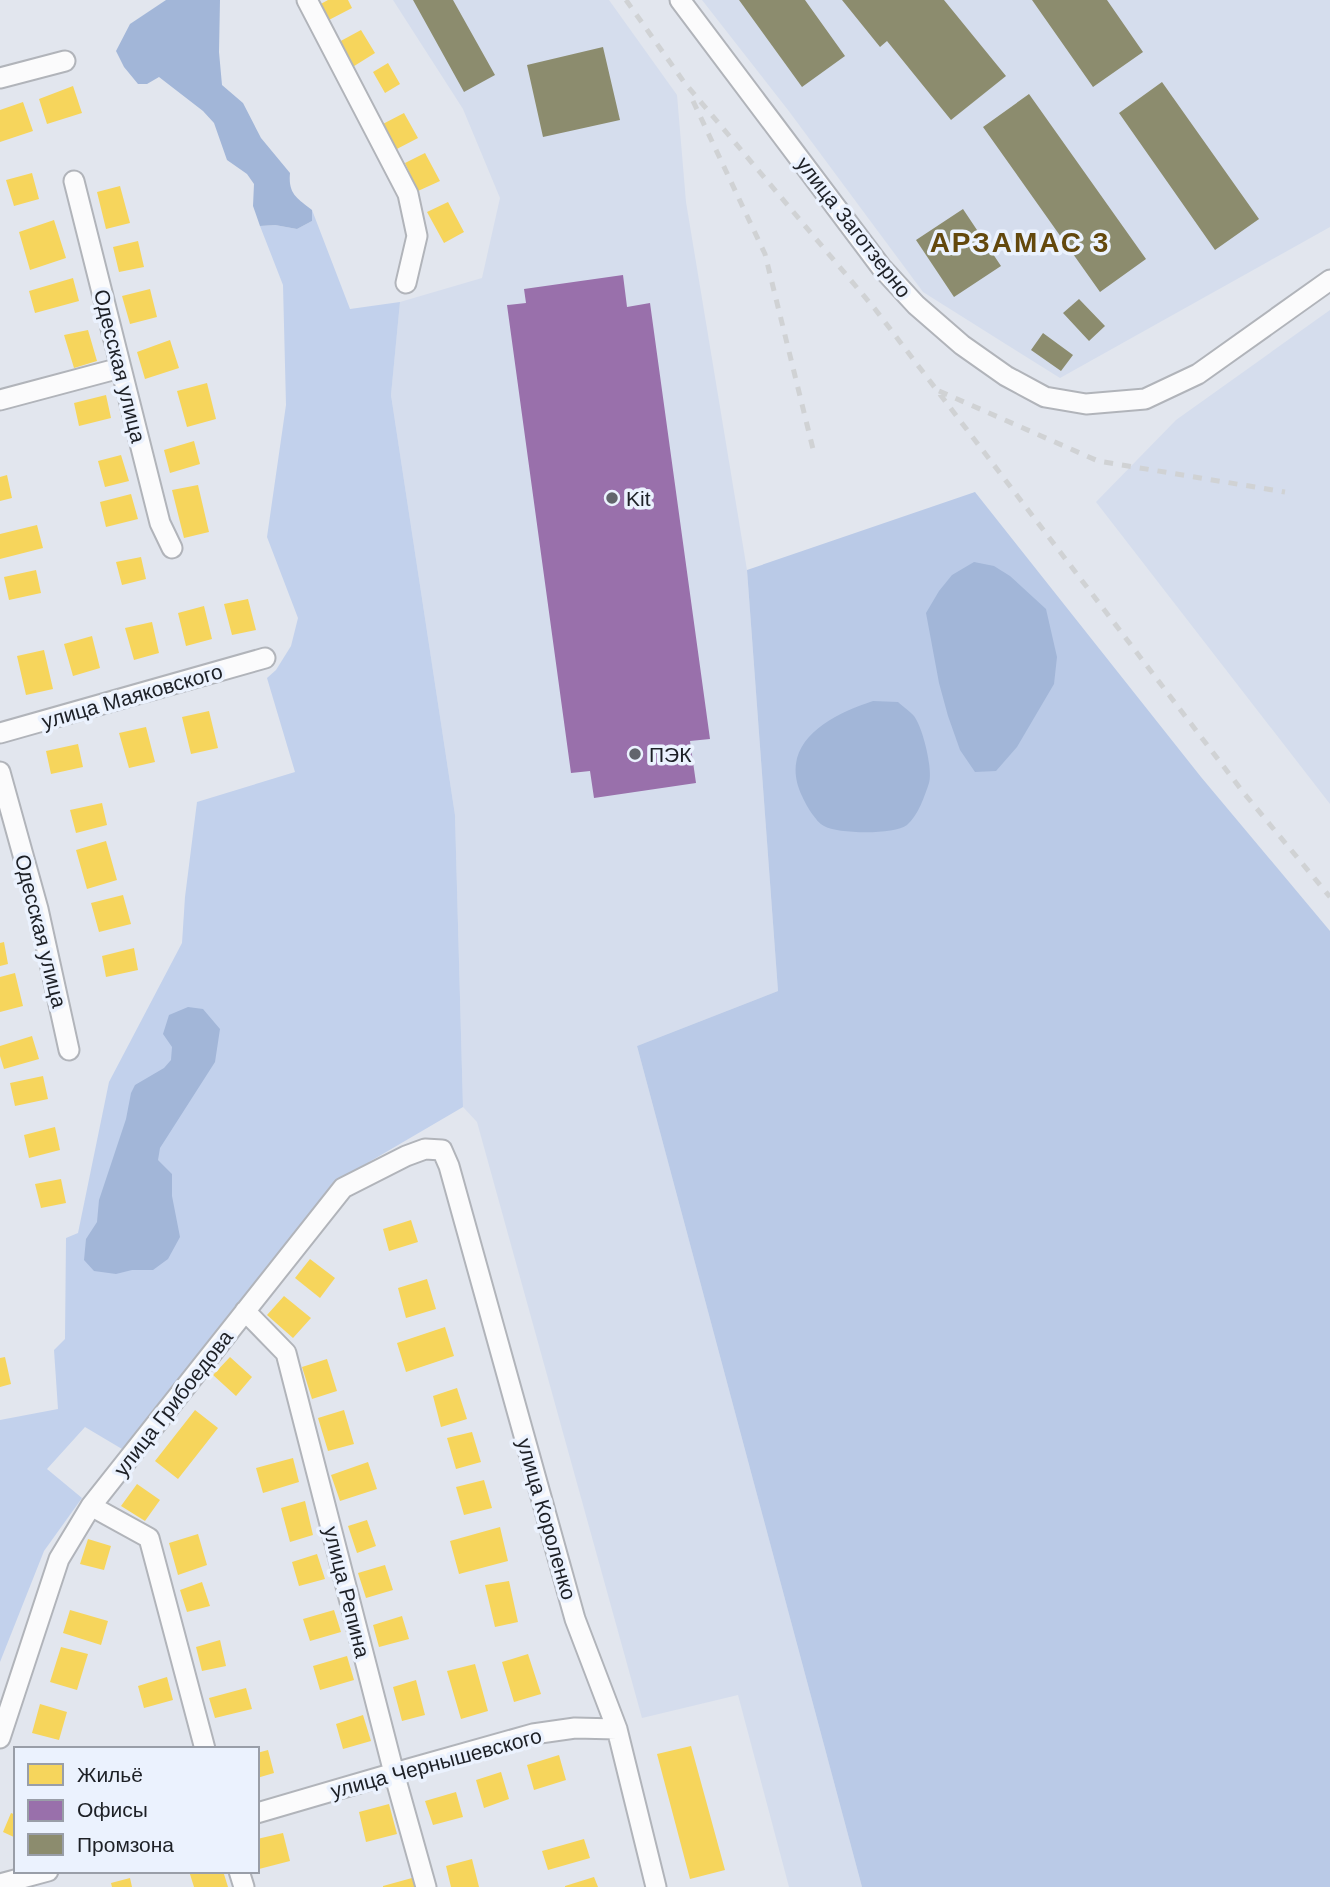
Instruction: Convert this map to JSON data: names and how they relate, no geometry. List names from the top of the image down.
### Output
{
  "streets": {
    "street": [
      "улица Заготзерно",
      "Одесская улица",
      "улица Маяковского",
      "улица Грибоедова",
      "улица Короленко",
      "улица Репина",
      "улица Чернышевского"
    ]
  },
  "crossings": [
    ["улица Грибоедова", "улица Короленко"],
    ["улица Грибоедова", "улица Репина"],
    ["улица Короленко", "улица Чернышевского"],
    ["улица Репина", "улица Чернышевского"]
  ],
  "districts": ["АРЗАМАС 3"],
  "places": ["Kit", "ПЭК"],
  "legend": ["Жильё", "Офисы", "Промзона"]
}
